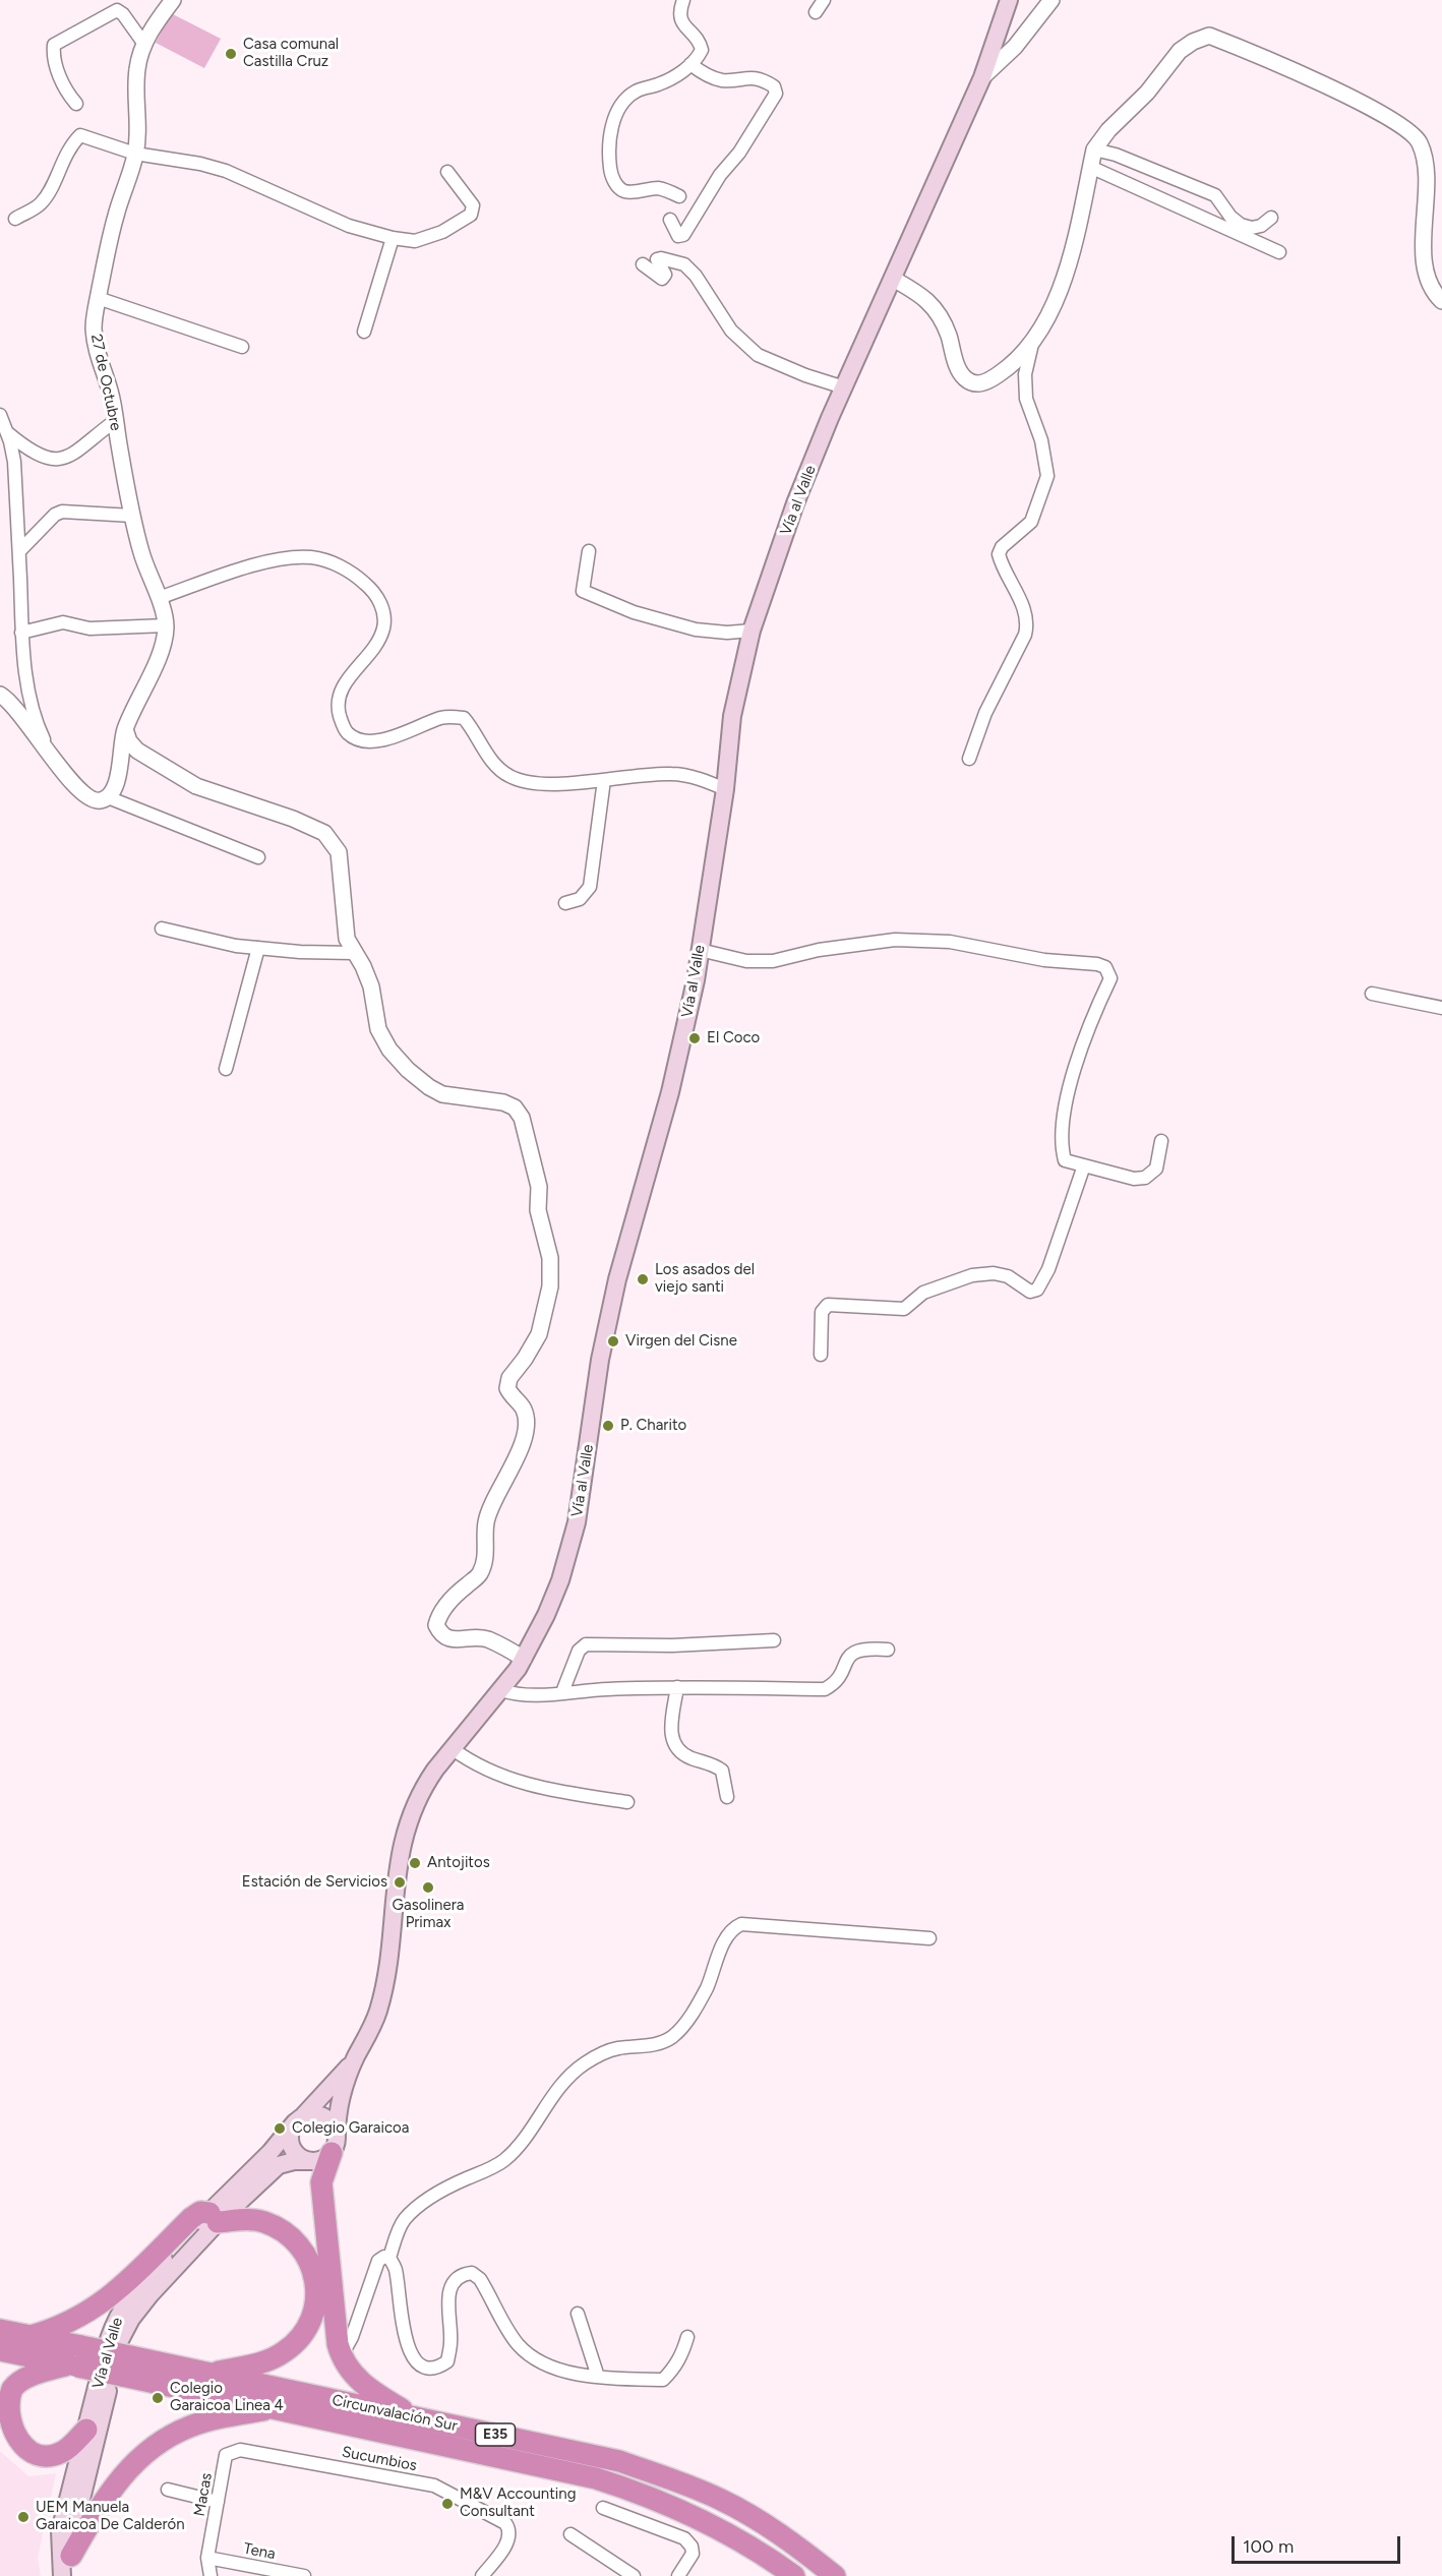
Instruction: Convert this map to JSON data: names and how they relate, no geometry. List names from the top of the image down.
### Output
{
  "streets": {
    "highway": ["Circunvalación Sur", "E35"],
    "main road": ["Vía al Valle"],
    "street": [
      "27 de Octubre",
      "Sucumbios",
      "Macas",
      "Tena"
    ]
  },
  "crossings": [
    ["Sucumbios", "Macas"],
    ["Macas", "Tena"]
  ],
  "places": [
    "Casa comunal Castilla Cruz",
    "El Coco",
    "Los asados del viejo santi",
    "Virgen del Cisne",
    "P. Charito",
    "Antojitos",
    "Estación de Servicios",
    "Gasolinera Primax",
    "Colegio Garaicoa",
    "Colegio Garaicoa Linea 4",
    "M&V Accounting Consultant",
    "UEM Manuela Garaicoa De Calderón"
  ],
  "scale_bar": "100 m"
}
